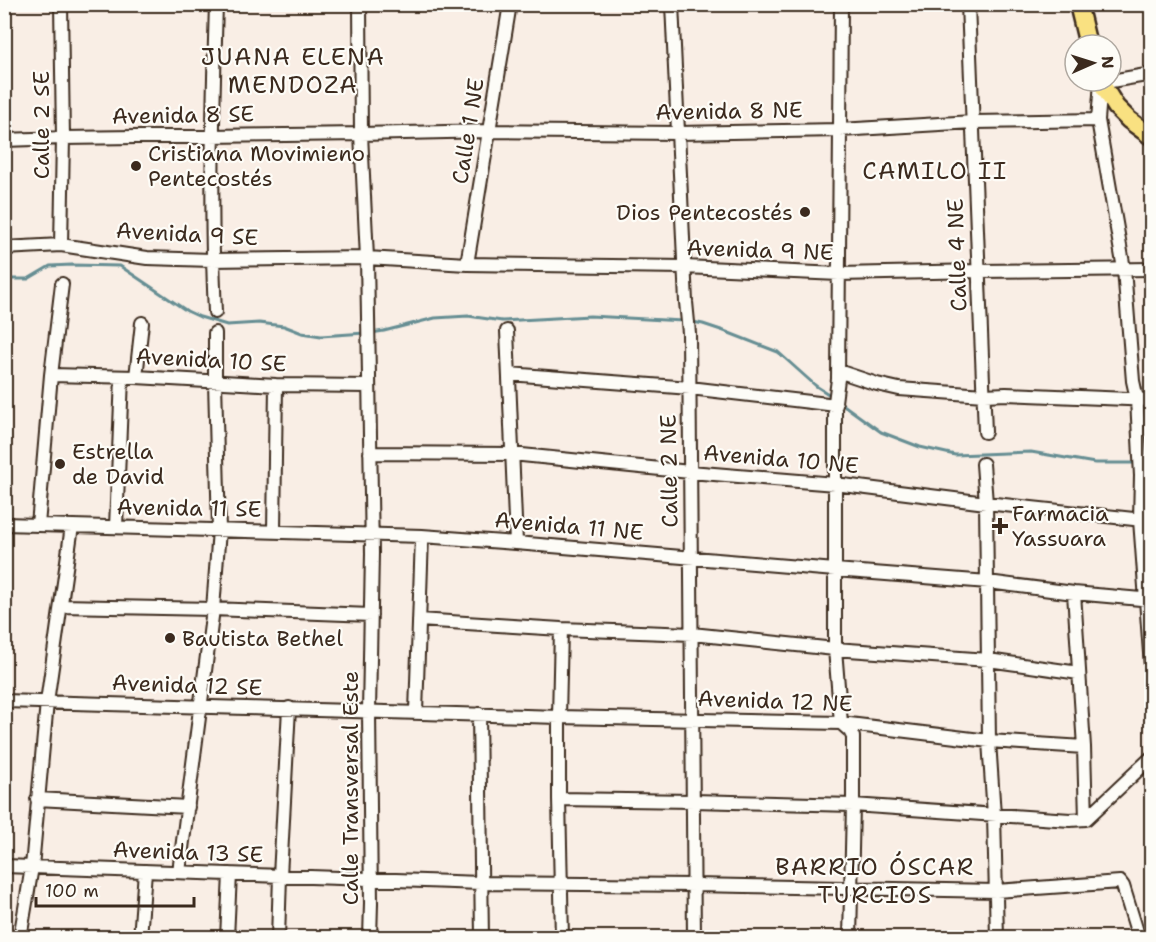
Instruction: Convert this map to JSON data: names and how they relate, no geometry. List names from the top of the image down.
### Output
{
  "streets": {
    "street": [
      "Avenida 8 NE",
      "Avenida 8 SE",
      "Calle 2 SE",
      "Calle 1 NE",
      "Avenida 9 SE",
      "Avenida 9 NE",
      "Calle 4 NE",
      "Avenida 10 SE",
      "Avenida 10 NE",
      "Calle 2 NE",
      "Avenida 11 SE",
      "Avenida 11 NE",
      "Avenida 12 SE",
      "Avenida 12 NE",
      "Calle Transversal Este",
      "Avenida 13 SE"
    ]
  },
  "crossings": [
    ["Avenida 8 NE", "Avenida 8 SE"],
    ["Avenida 8 NE", "Calle 1 NE"],
    ["Avenida 8 NE", "Calle 4 NE"],
    ["Avenida 8 NE", "Calle 2 NE"],
    ["Avenida 8 SE", "Calle 2 SE"],
    ["Calle 2 SE", "Avenida 9 SE"],
    ["Calle 1 NE", "Avenida 9 NE"],
    ["Avenida 9 SE", "Avenida 9 NE"],
    ["Avenida 9 SE", "Calle Transversal Este"],
    ["Avenida 9 NE", "Calle 4 NE"],
    ["Avenida 9 NE", "Calle 2 NE"],
    ["Avenida 9 NE", "Calle Transversal Este"],
    ["Avenida 10 SE", "Calle Transversal Este"],
    ["Avenida 10 NE", "Calle 2 NE"],
    ["Avenida 10 NE", "Calle Transversal Este"],
    ["Calle 2 NE", "Avenida 11 NE"],
    ["Calle 2 NE", "Avenida 12 NE"],
    ["Calle 2 NE", "Avenida 13 SE"],
    ["Avenida 11 SE", "Avenida 11 NE"],
    ["Avenida 11 SE", "Calle Transversal Este"],
    ["Avenida 11 NE", "Calle Transversal Este"],
    ["Avenida 12 SE", "Avenida 12 NE"],
    ["Avenida 12 SE", "Calle Transversal Este"],
    ["Avenida 12 NE", "Calle Transversal Este"],
    ["Calle Transversal Este", "Avenida 13 SE"]
  ],
  "districts": ["JUANA ELENA MENDOZA", "CAMILO II", "BARRIO ÓSCAR TURCIOS"],
  "places": {
    "other": [
      "Cristiana Movimieno Pentecostés",
      "Dios Pentecostés",
      "Estrella de David",
      "Bautista Bethel"
    ],
    "health": ["Farmacia Yassuara"]
  },
  "scale_bar": "100 m",
  "north": "right"
}
